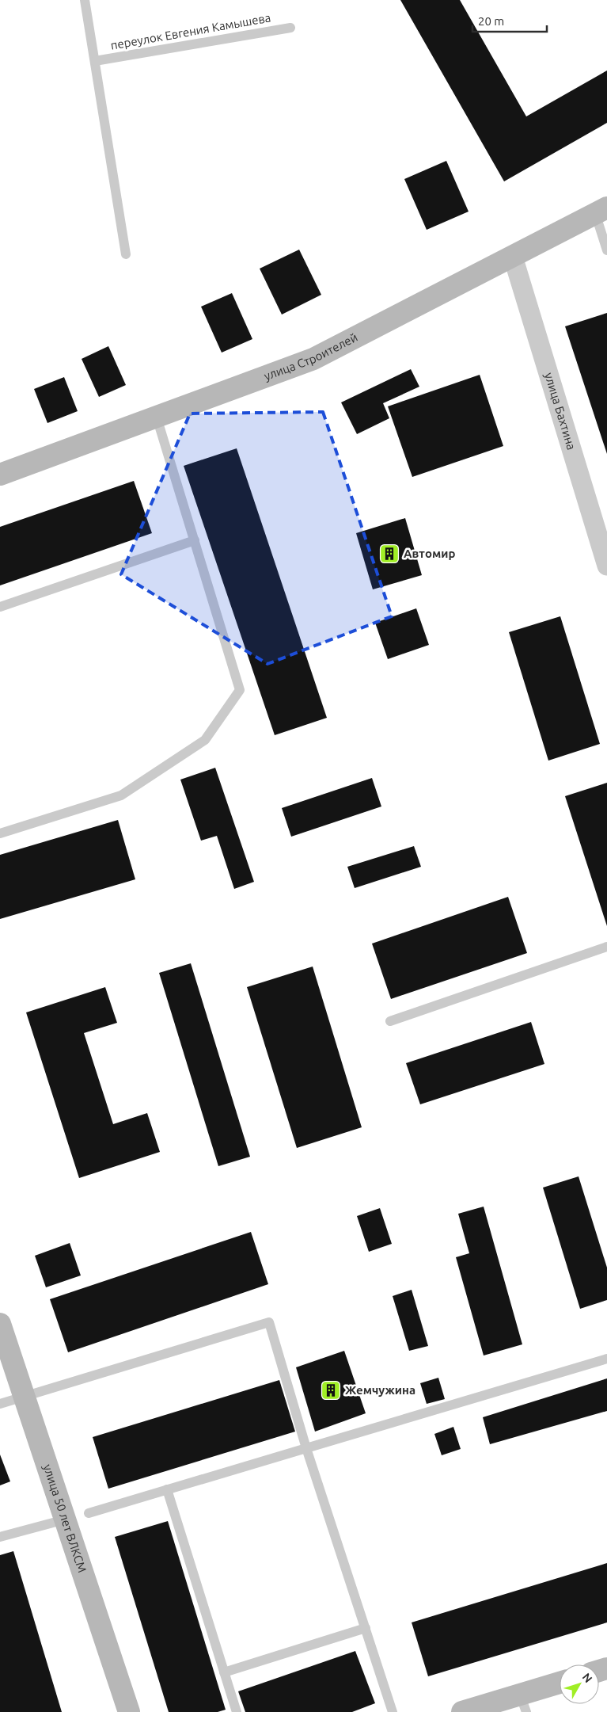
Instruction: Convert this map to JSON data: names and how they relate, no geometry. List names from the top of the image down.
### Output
{
  "streets": {
    "main road": ["улица Строителей", "улица 50 лет ВЛКСМ"],
    "street": ["улица Бахтина"],
    "lane": ["переулок Евгения Камышева"]
  },
  "crossings": [
    ["улица Строителей", "улица Бахтина"]
  ],
  "places": {
    "building": ["Автомир", "Жемчужина"]
  },
  "scale_bar": "20 m",
  "north": "top right"
}
